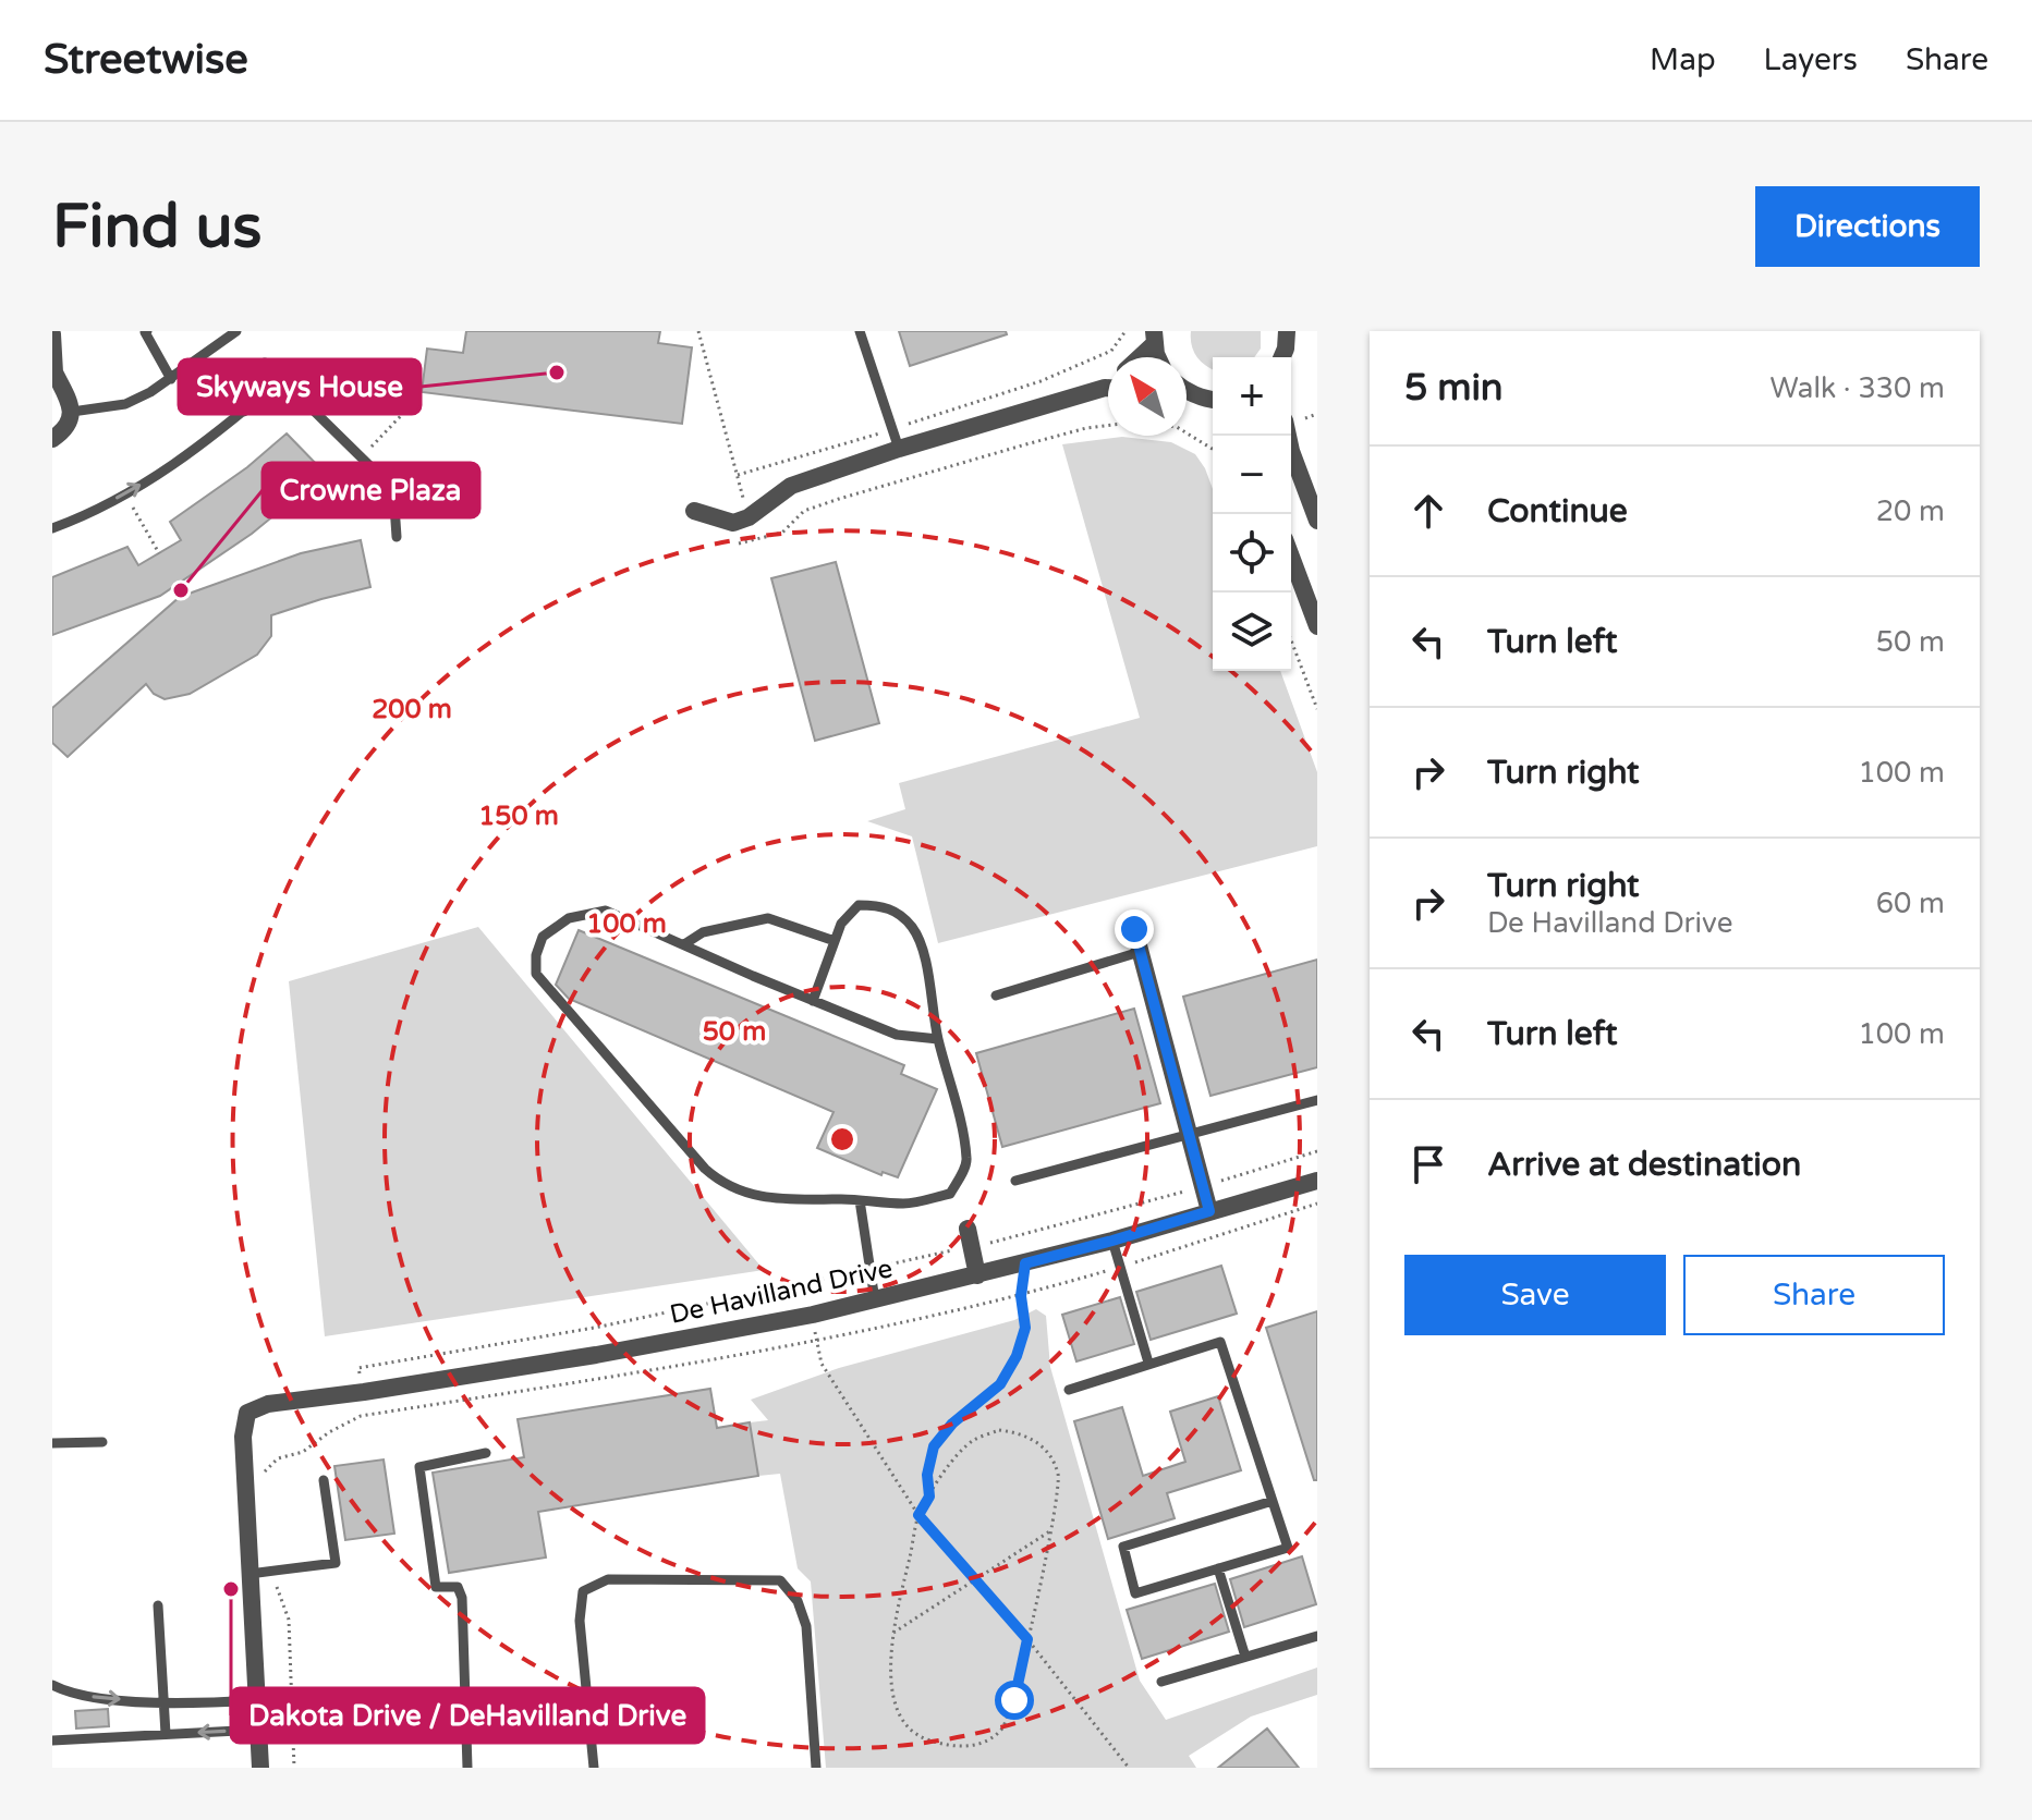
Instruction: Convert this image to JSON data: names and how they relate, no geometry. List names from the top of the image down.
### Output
{
  "streets": {
    "street": ["De Havilland Drive"]
  },
  "places": ["Skyways House", "Crowne Plaza", "Dakota Drive / DeHavilland Drive"],
  "north": "top left",
  "page": {
    "header": "Streetwise",
    "nav": ["Map", "Layers", "Share"],
    "buttons": [
      "Directions",
      ["Save", "Share"]
    ],
    "title": "Find us",
    "heading": ["5 min", "Walk · 330 m"],
    "map_buttons": ["+", "−"],
    "list": [
      ["Continue", "20 m"],
      ["Turn left", "50 m"],
      ["Turn right", "100 m"],
      ["Turn right", "De Havilland Drive", "60 m"],
      ["Turn left", "100 m"],
      "Arrive at destination"
    ]
  },
  "rings": [
    "200 m",
    "150 m",
    "100 m",
    "50 m"
  ]
}
